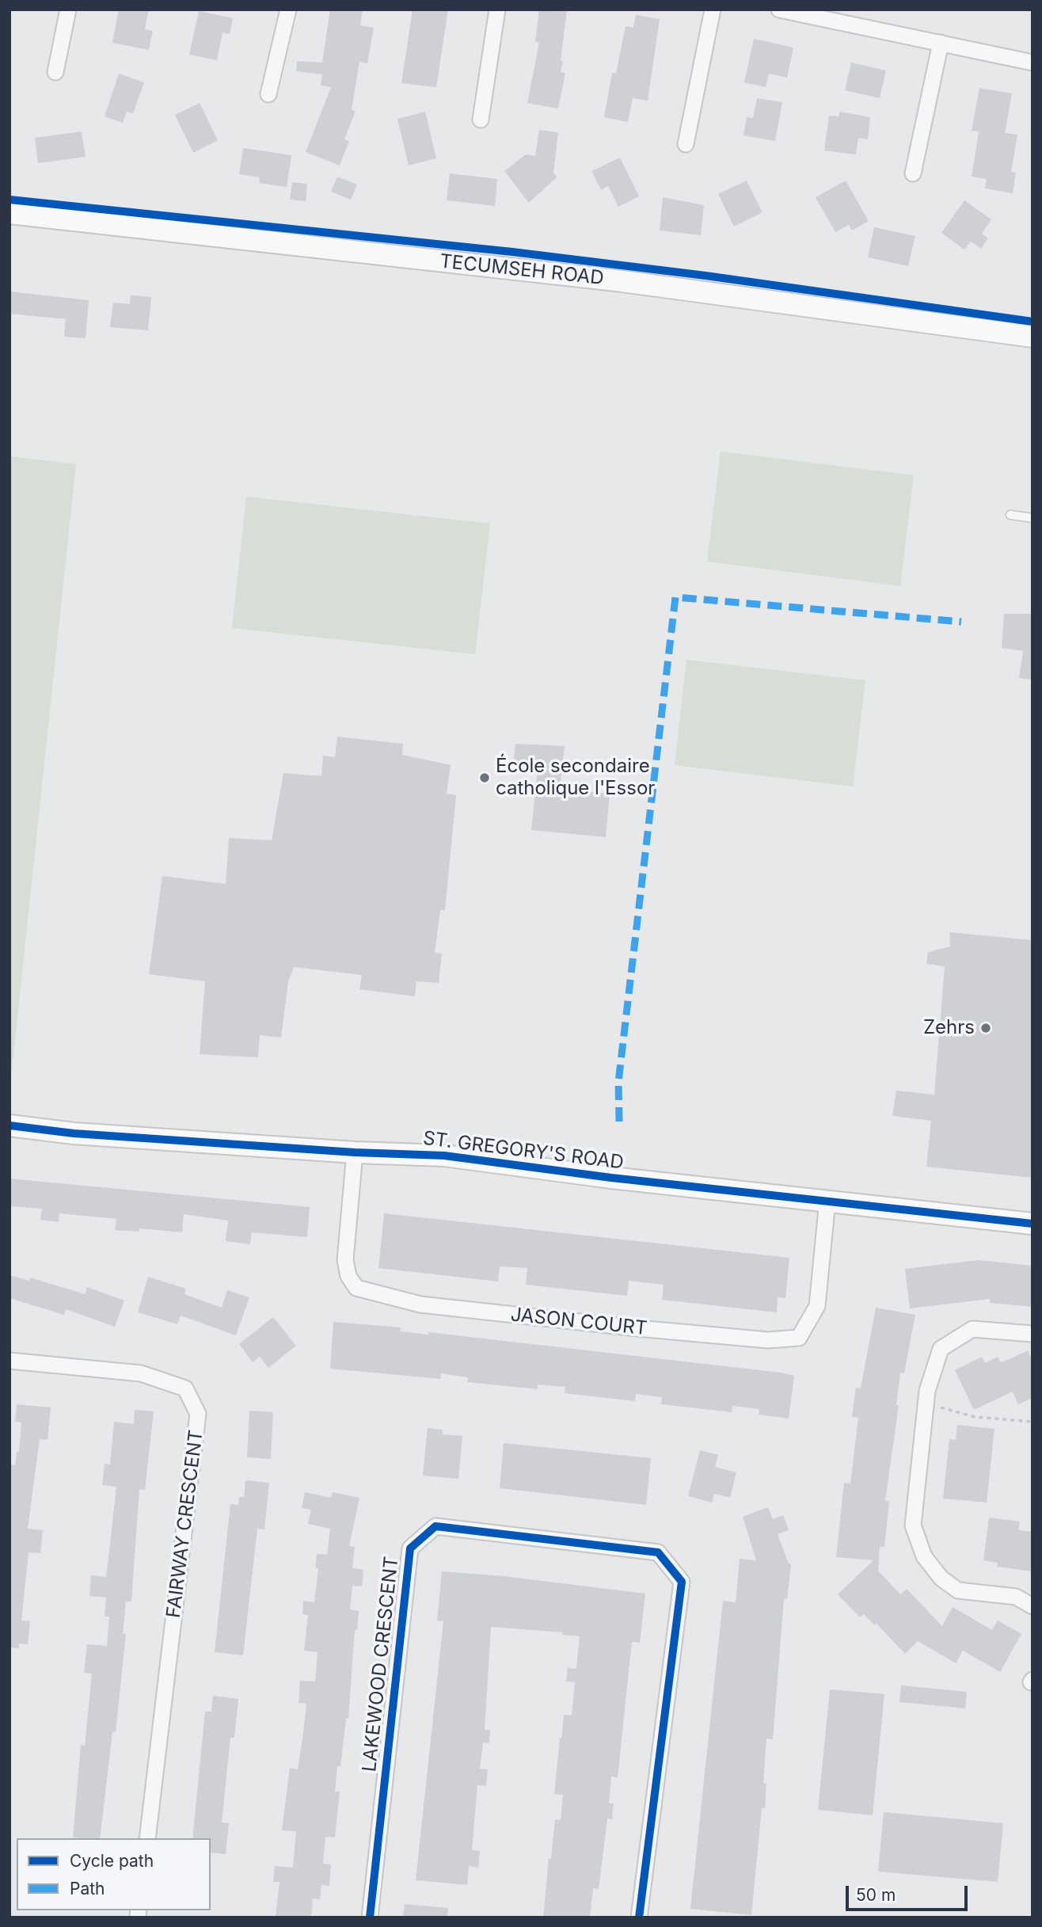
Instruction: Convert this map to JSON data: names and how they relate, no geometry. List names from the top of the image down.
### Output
{
  "streets": {
    "street": [
      "TECUMSEH ROAD",
      "ST. GREGORY'S ROAD",
      "JASON COURT",
      "FAIRWAY CRESCENT",
      "LAKEWOOD CRESCENT"
    ]
  },
  "crossings": [
    ["ST. GREGORY'S ROAD", "JASON COURT"]
  ],
  "places": ["École secondaire catholique l'Essor", "Zehrs"],
  "legend": ["Cycle path", "Path"],
  "scale_bar": "50 m"
}
